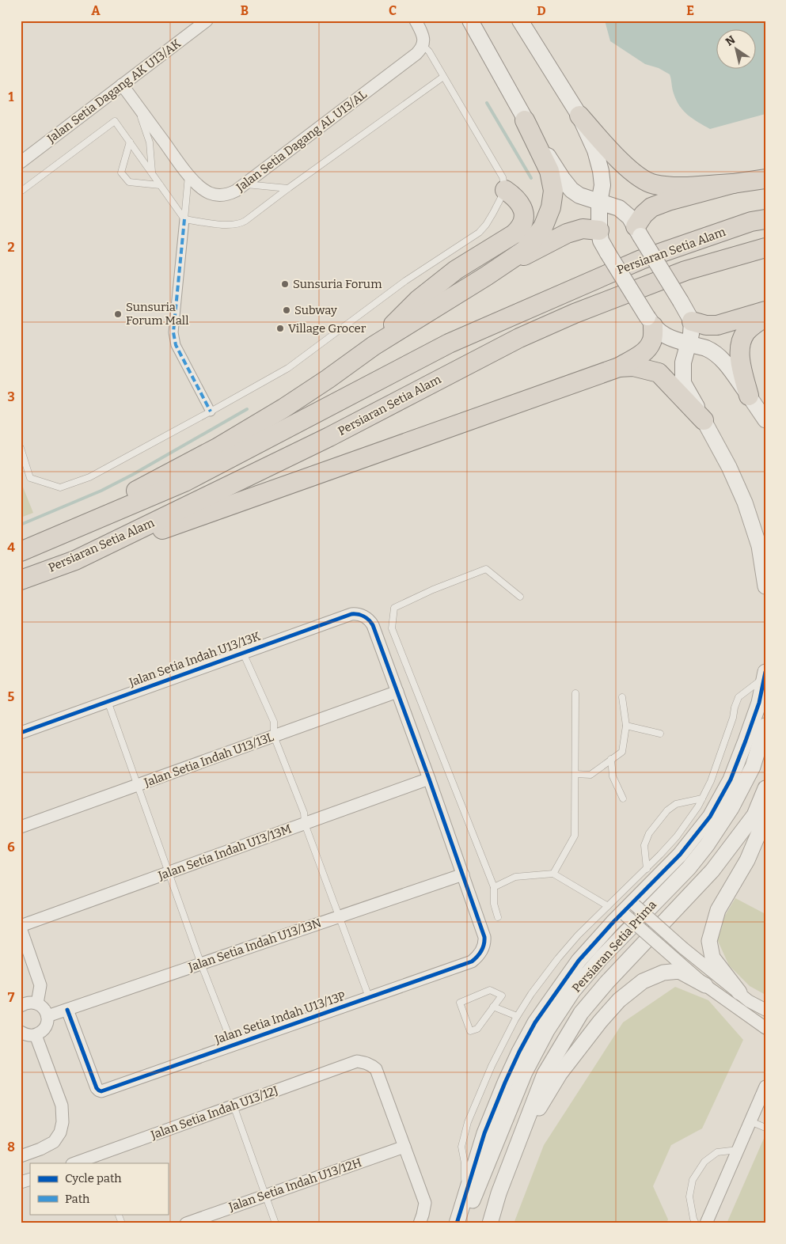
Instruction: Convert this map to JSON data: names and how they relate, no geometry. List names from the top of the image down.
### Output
{
  "streets": {
    "highway": ["Persiaran Setia Alam"],
    "street": [
      "Jalan Setia Dagang AK U13/AK",
      "Jalan Setia Dagang AL U13/AL",
      "Jalan Setia Indah U13/13K",
      "Jalan Setia Indah U13/13L",
      "Jalan Setia Indah U13/13M",
      "Jalan Setia Indah U13/13N",
      "Persiaran Setia Prima",
      "Jalan Setia Indah U13/13P",
      "Jalan Setia Indah U13/12J",
      "Jalan Setia Indah U13/12H"
    ]
  },
  "crossings": [
    ["Jalan Setia Dagang AK U13/AK", "Jalan Setia Dagang AL U13/AL"],
    ["Jalan Setia Indah U13/13K", "Jalan Setia Indah U13/13L"],
    ["Jalan Setia Indah U13/13N", "Jalan Setia Indah U13/13P"],
    ["Jalan Setia Indah U13/12J", "Jalan Setia Indah U13/12H"]
  ],
  "places": [
    "Sunsuria Forum",
    "Subway",
    "Sunsuria Forum Mall",
    "Village Grocer"
  ],
  "legend": ["Cycle path", "Path"],
  "north": "top left",
  "grid": {
    "columns": [
      "A",
      "B",
      "C",
      "D",
      "E"
    ],
    "rows": [
      "1",
      "2",
      "3",
      "4",
      "5",
      "6",
      "7",
      "8"
    ]
  }
}
